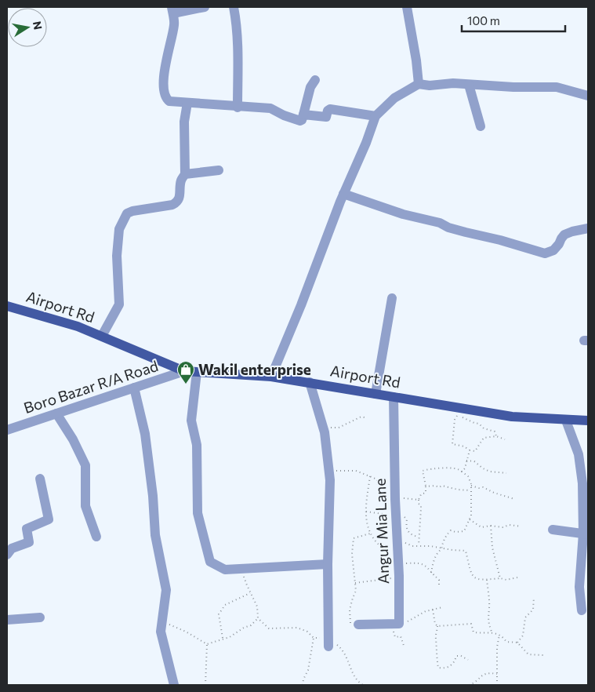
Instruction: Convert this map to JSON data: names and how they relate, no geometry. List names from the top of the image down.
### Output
{
  "streets": {
    "main road": ["Airport Rd"],
    "street": ["Boro Bazar R/A Road", "Angur Mia Lane"]
  },
  "crossings": [
    ["Airport Rd", "Boro Bazar R/A Road"],
    ["Airport Rd", "Angur Mia Lane"]
  ],
  "places": {
    "shop": ["Wakil enterprise"]
  },
  "scale_bar": "100 m",
  "north": "right"
}
